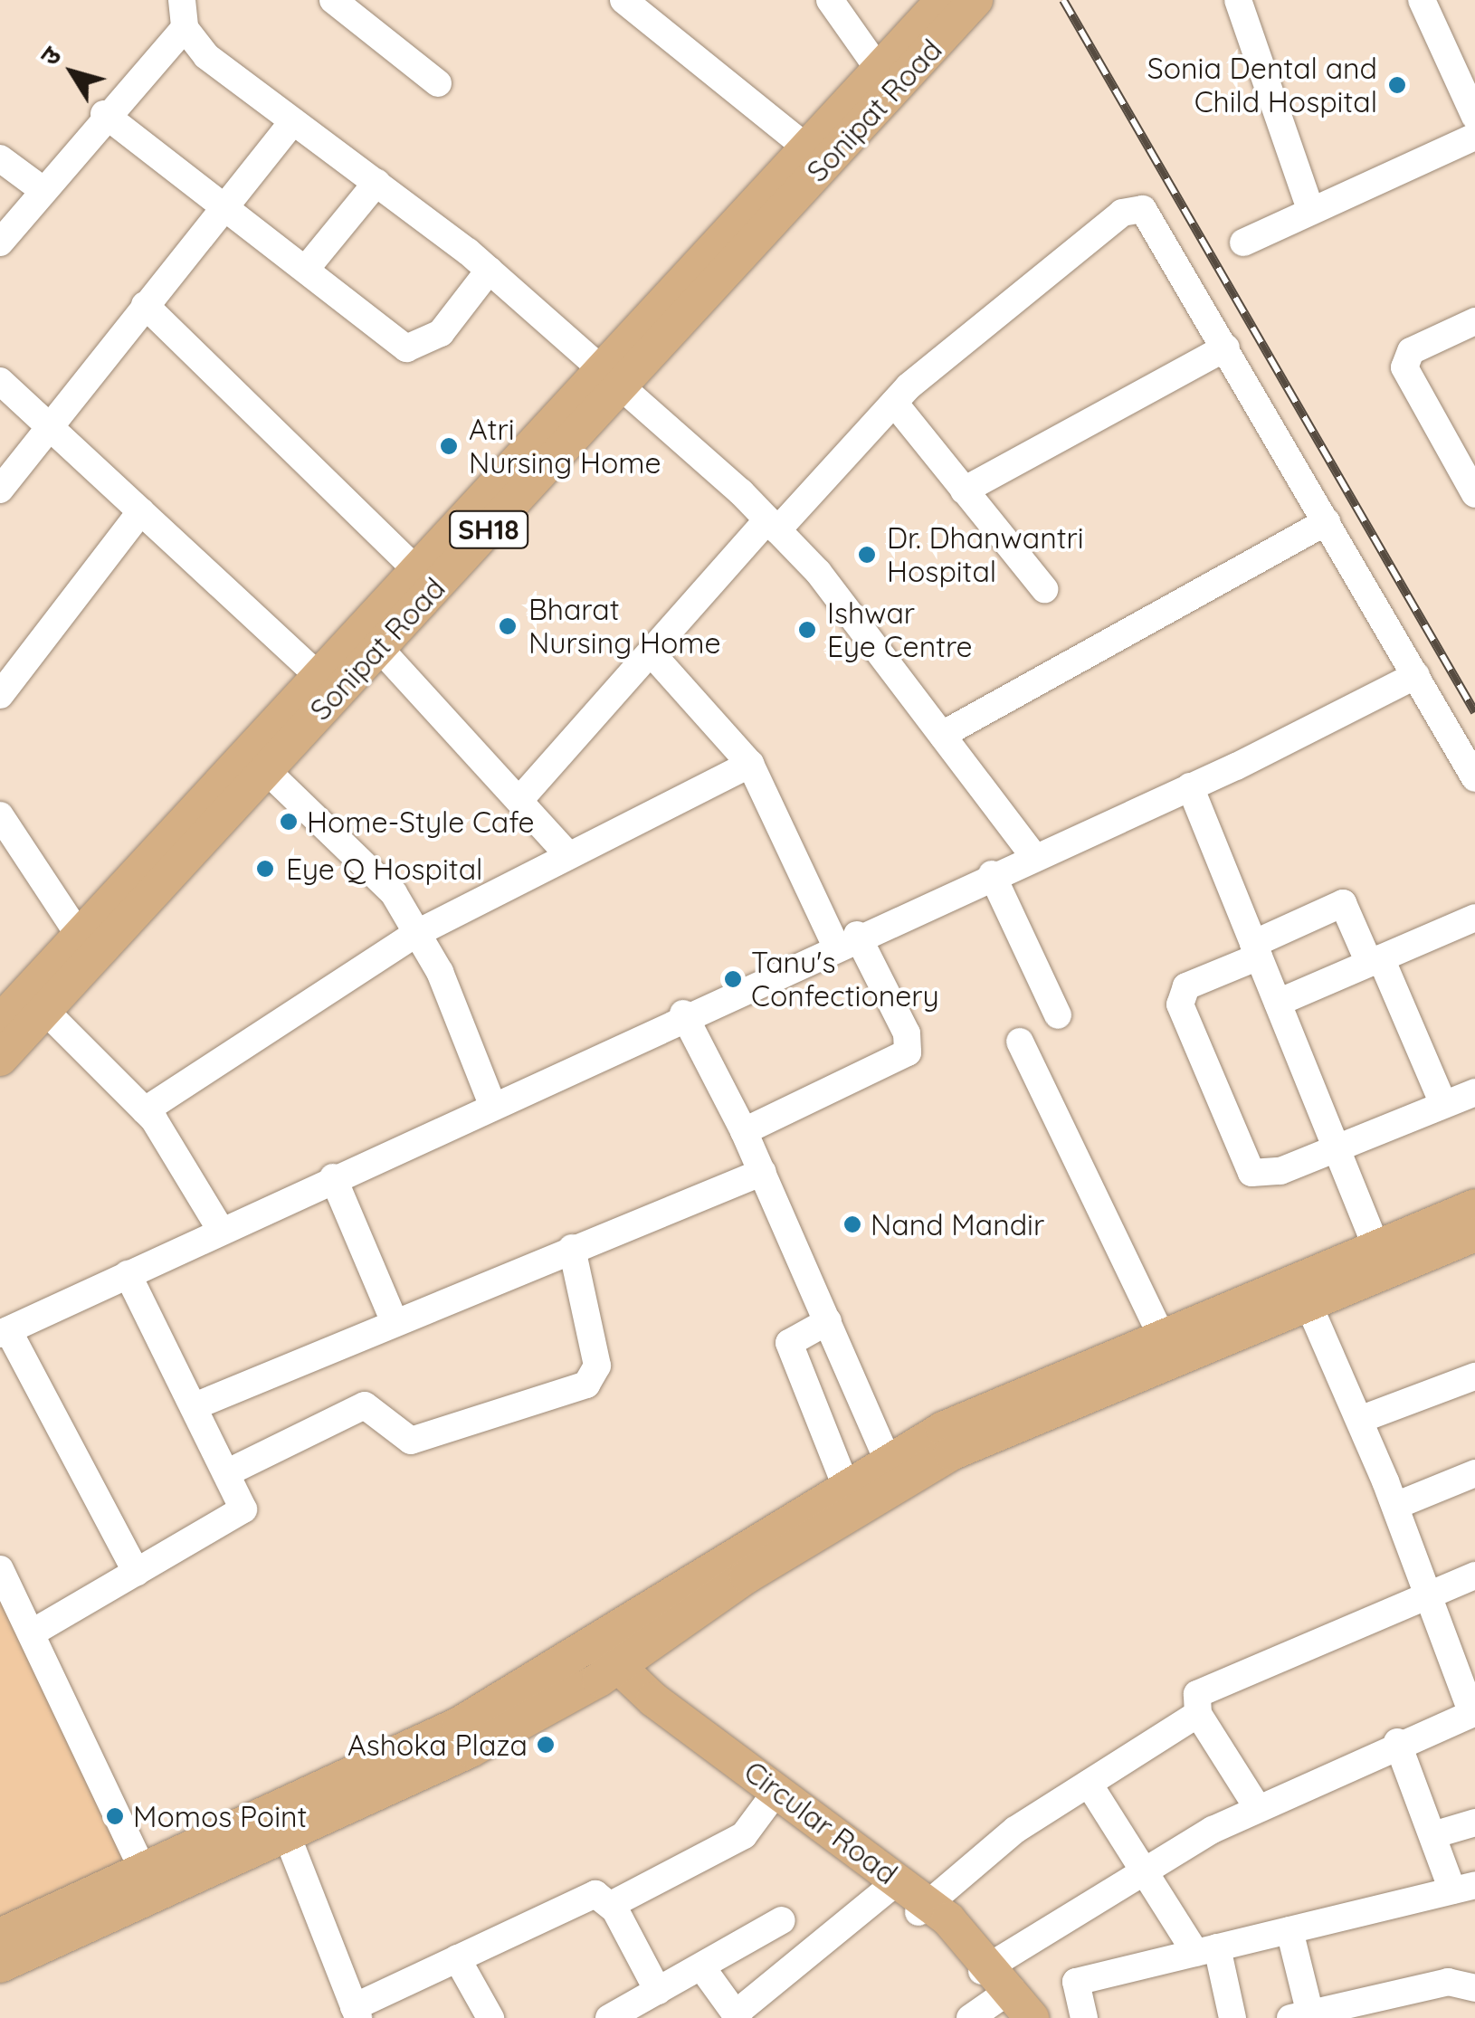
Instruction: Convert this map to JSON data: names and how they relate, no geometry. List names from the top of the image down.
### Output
{
  "streets": {
    "main road": ["Sonipat Road", "SH18", "Circular Road"]
  },
  "places": [
    "Sonia Dental and Child Hospital",
    "Atri Nursing Home",
    "Dr. Dhanwantri Hospital",
    "Bharat Nursing Home",
    "Ishwar Eye Centre",
    "Home-Style Cafe",
    "Eye Q Hospital",
    "Tanu's Confectionery",
    "Nand Mandir",
    "Ashoka Plaza",
    "Momos Point"
  ],
  "north": "top left"
}
